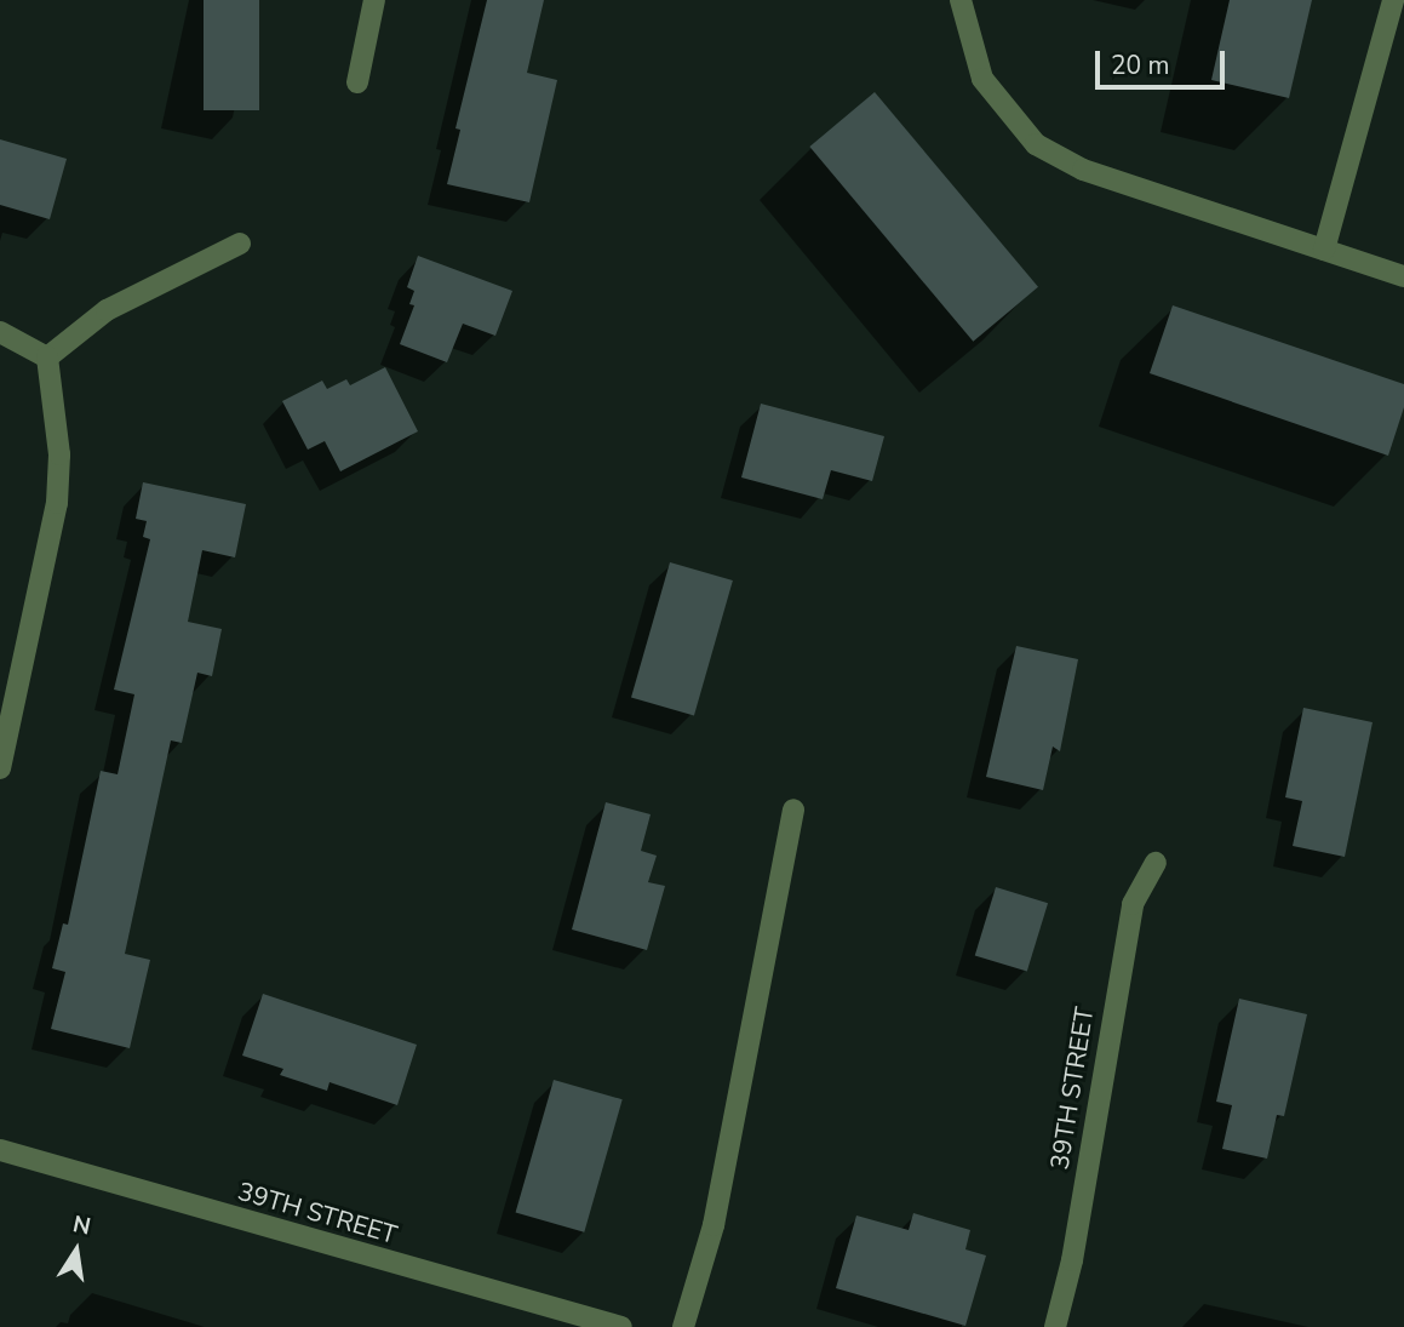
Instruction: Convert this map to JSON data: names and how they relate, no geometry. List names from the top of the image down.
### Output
{
  "streets": {
    "street": ["39TH STREET"]
  },
  "scale_bar": "20 m",
  "north": "top"
}
